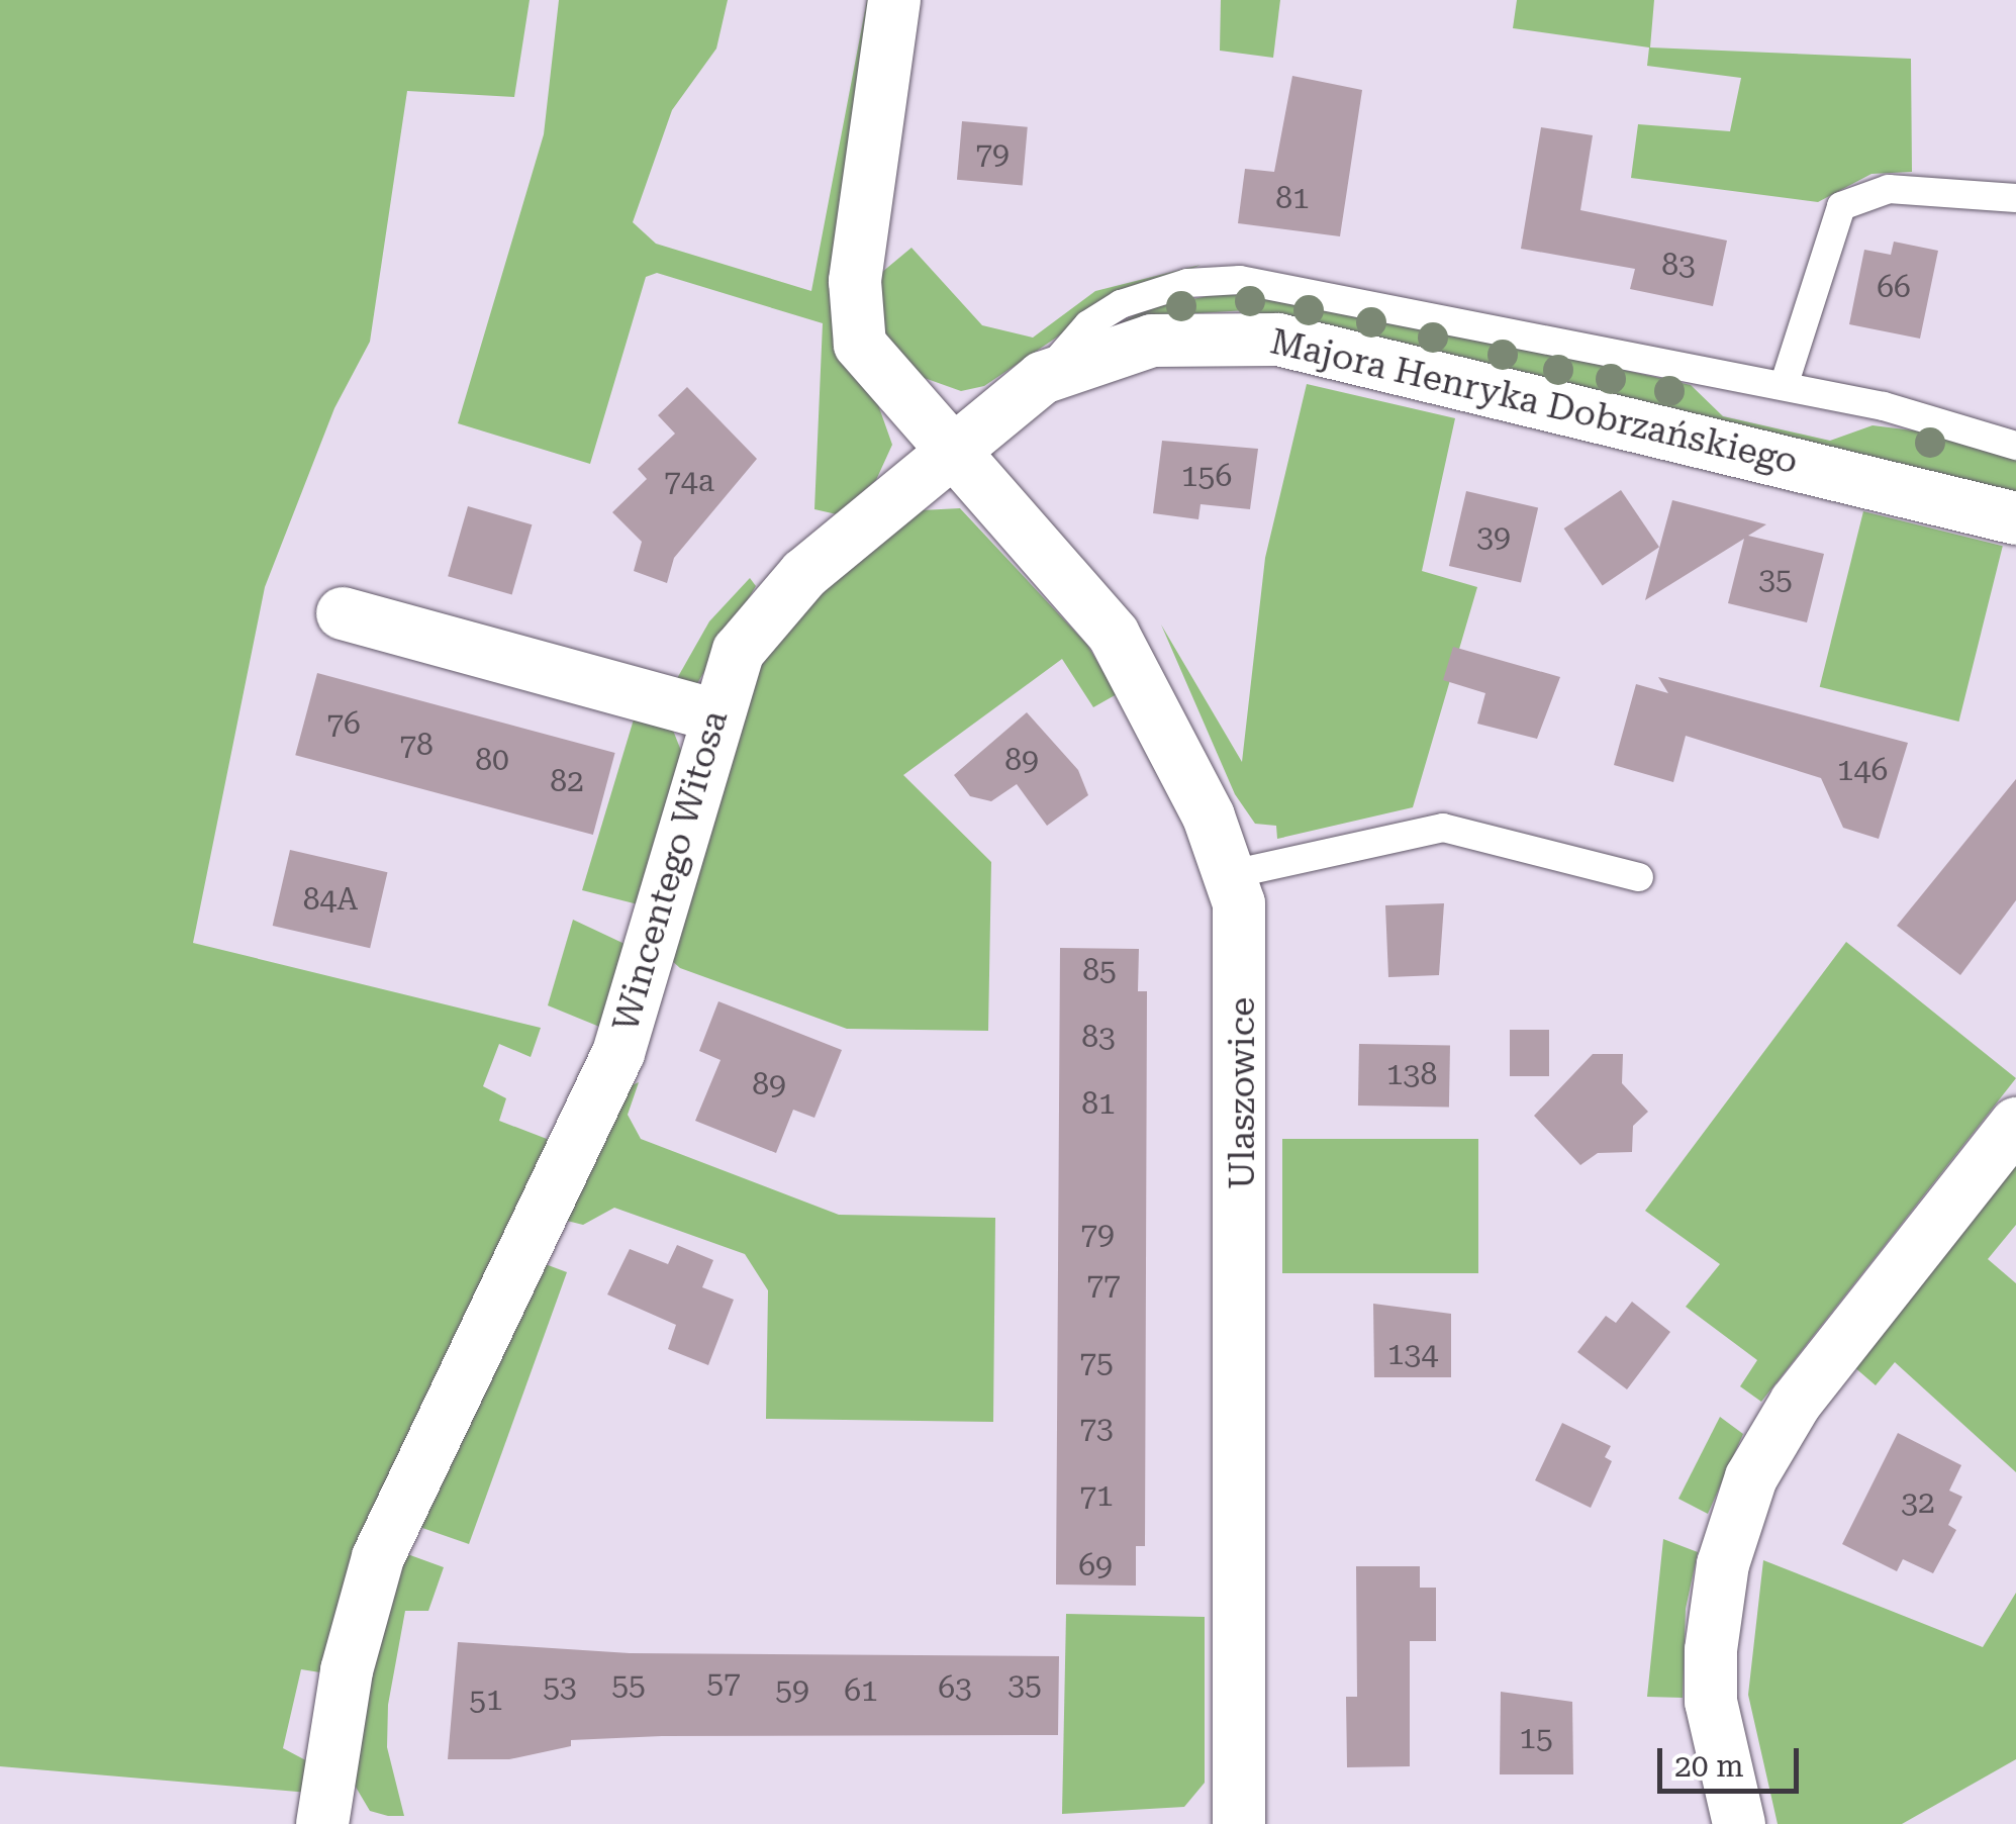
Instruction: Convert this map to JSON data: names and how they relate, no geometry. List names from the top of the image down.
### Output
{
  "streets": {
    "street": ["Majora Henryka Dobrzańskiego", "Wincentego Witosa", "Ulaszowice"]
  },
  "crossings": [
    ["Majora Henryka Dobrzańskiego", "Wincentego Witosa"],
    ["Majora Henryka Dobrzańskiego", "Ulaszowice"],
    ["Wincentego Witosa", "Ulaszowice"]
  ],
  "house_numbers": [
    "79",
    "81",
    "83",
    "66",
    "156",
    "74a",
    "39",
    "35",
    "76",
    "78",
    "80",
    "89",
    "146",
    "82",
    "84A",
    "85",
    "83",
    "138",
    "89",
    "81",
    "79",
    "77",
    "134",
    "75",
    "73",
    "71",
    "32",
    "69",
    "57",
    "55",
    "35",
    "53",
    "63",
    "59",
    "61",
    "51",
    "15"
  ],
  "scale_bar": "20 m"
}
